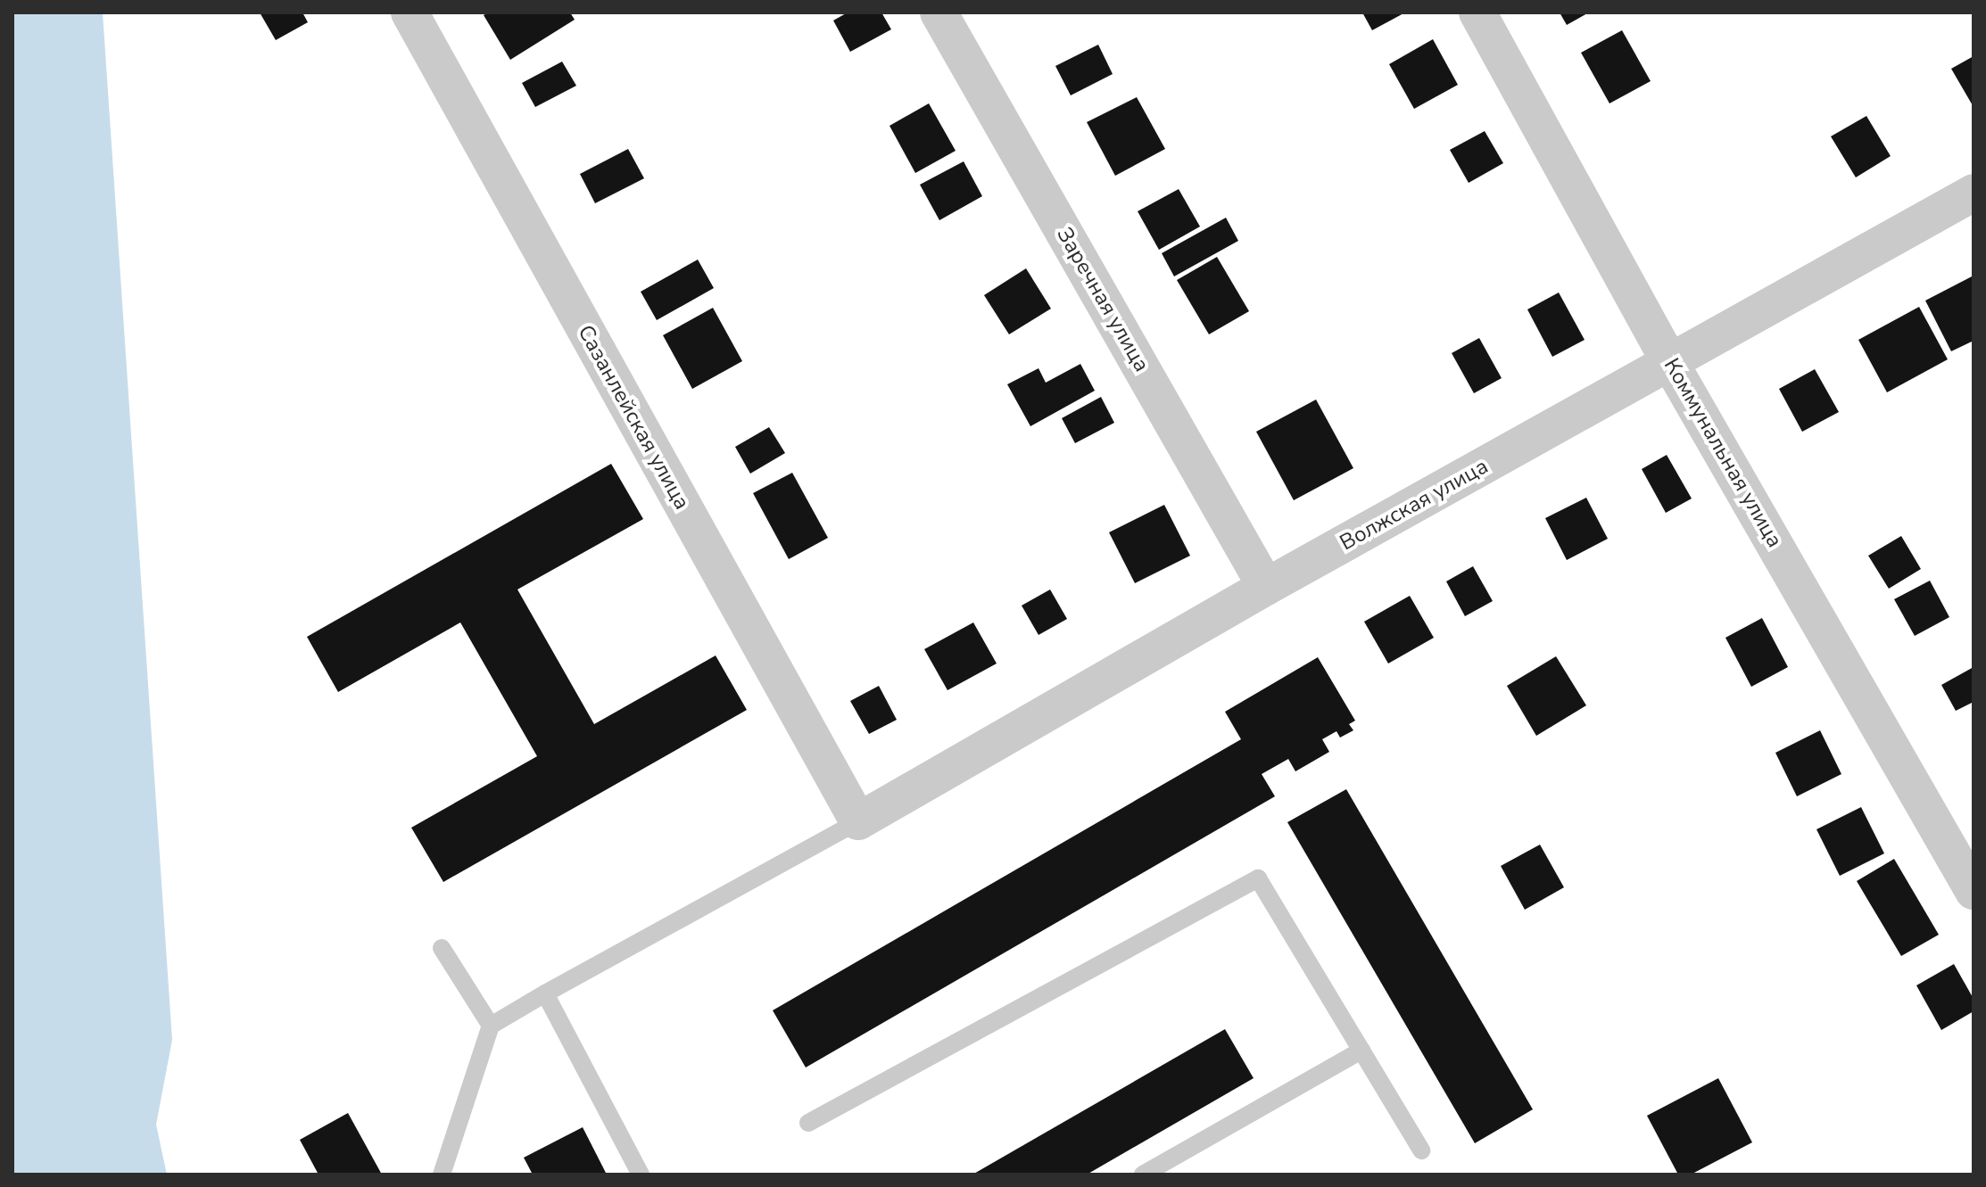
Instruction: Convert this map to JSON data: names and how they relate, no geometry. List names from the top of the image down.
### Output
{
  "streets": {
    "street": [
      "Заречная улица",
      "Сазанлейская улица",
      "Коммунальная улица",
      "Волжская улица"
    ]
  },
  "crossings": [
    ["Заречная улица", "Волжская улица"],
    ["Сазанлейская улица", "Волжская улица"],
    ["Коммунальная улица", "Волжская улица"]
  ]
}
